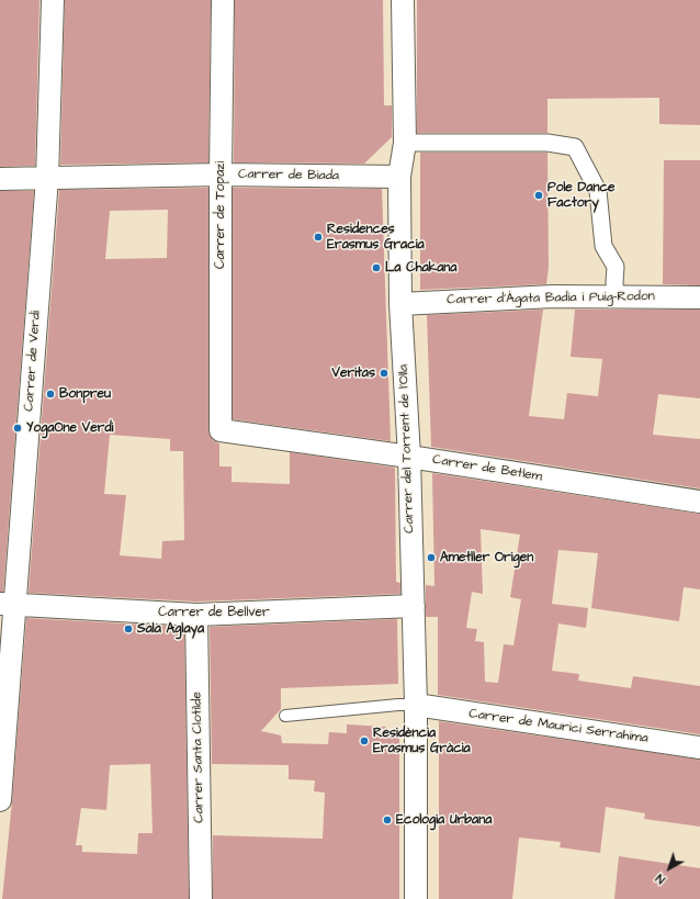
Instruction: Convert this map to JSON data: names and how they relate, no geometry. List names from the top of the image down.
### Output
{
  "streets": {
    "street": [
      "Carrer de Biada",
      "Carrer de Topazi",
      "Carrer d'Àgata Badia i Puig-Rodon",
      "Carrer de Verdi",
      "Carrer del Torrent de l'Olla",
      "Carrer de Betlem",
      "Carrer de Bellver",
      "Carrer de Maurici Serrahima",
      "Carrer Santa Clotilde"
    ]
  },
  "crossings": [
    ["Carrer de Biada", "Carrer de Topazi"],
    ["Carrer de Biada", "Carrer de Verdi"],
    ["Carrer de Biada", "Carrer del Torrent de l'Olla"],
    ["Carrer de Topazi", "Carrer de Betlem"],
    ["Carrer d'Àgata Badia i Puig-Rodon", "Carrer del Torrent de l'Olla"],
    ["Carrer de Verdi", "Carrer de Bellver"],
    ["Carrer del Torrent de l'Olla", "Carrer de Betlem"],
    ["Carrer del Torrent de l'Olla", "Carrer de Bellver"],
    ["Carrer del Torrent de l'Olla", "Carrer de Maurici Serrahima"],
    ["Carrer de Bellver", "Carrer Santa Clotilde"]
  ],
  "places": [
    "Pole Dance Factory",
    "Residences Erasmus Gracia",
    "La Chakana",
    "Veritas",
    "Bonpreu",
    "YogaOne Verdi",
    "Ametller Origen",
    "Sala Aglaya",
    "Residència Erasmus Gràcia",
    "Ecologia Urbana"
  ],
  "north": "bottom left"
}
